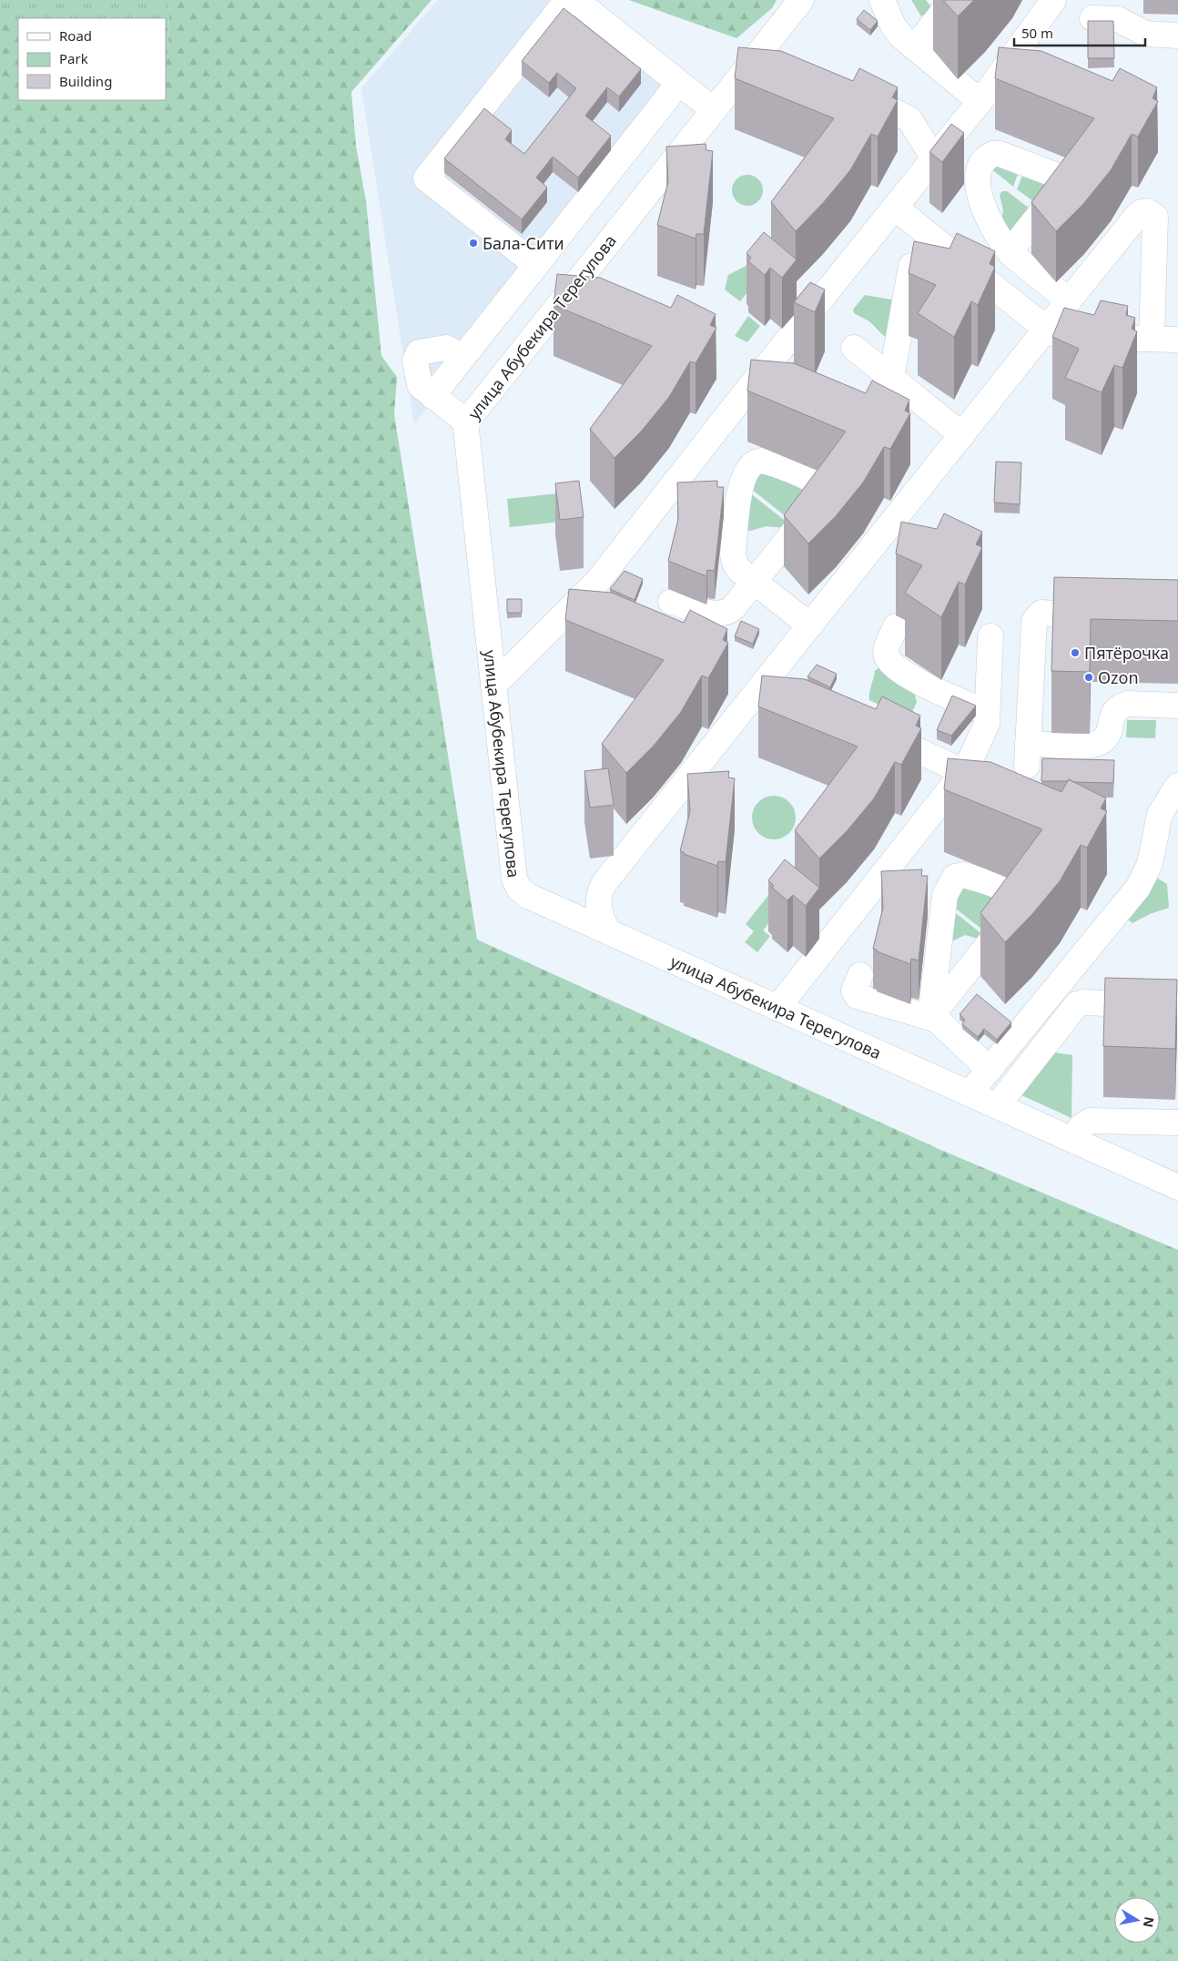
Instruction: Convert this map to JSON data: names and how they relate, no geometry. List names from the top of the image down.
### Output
{
  "streets": {
    "street": ["улица Абубекира Терегулова"]
  },
  "places": ["Бала-Сити", "Пятёрочка", "Ozon"],
  "legend": ["Road", "Park", "Building"],
  "scale_bar": "50 m",
  "north": "right"
}
